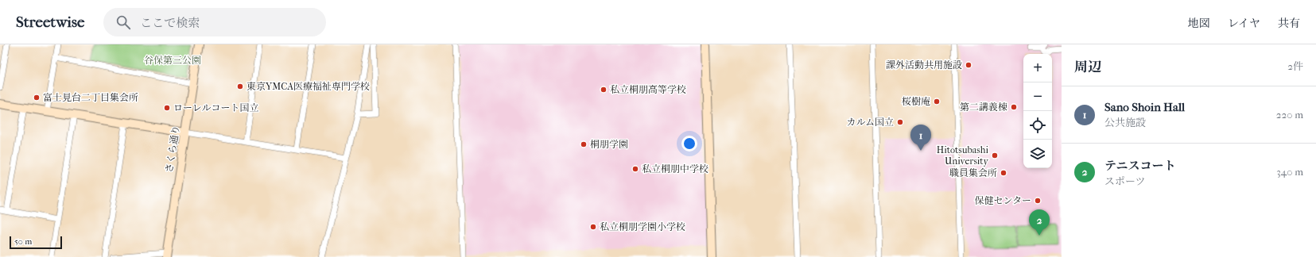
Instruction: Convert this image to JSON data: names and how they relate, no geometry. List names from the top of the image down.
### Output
{
  "streets": {
    "street": ["さくら通り"]
  },
  "parks": ["谷保第三公園"],
  "places": [
    "課外活動共用施設",
    "東京YMCA医療福祉専門学校",
    "私立桐朋高等学校",
    "富士見台二丁目集会所",
    "桜樹庵",
    "第二講義棟",
    "ローレルコート国立",
    "カルム国立",
    "桐朋学園",
    "Hitotsubashi University",
    "私立桐朋中学校",
    "職員集会所",
    "保健センター",
    "私立桐朋学園小学校"
  ],
  "scale_bar": "50 m",
  "page": {
    "header": "Streetwise",
    "search": "ここで検索",
    "nav": ["地図", "レイヤ", "共有"],
    "heading": ["周辺", "2件"],
    "map_buttons": ["+", "−"],
    "list": [
      {
        "mark": "1",
        "name": "Sano Shoin Hall",
        "note": "公共施設",
        "value": "220 m"
      },
      {
        "mark": "2",
        "name": "テニスコート",
        "note": "スポーツ",
        "value": "340 m"
      }
    ],
    "pins": ["1", "2"],
    "scale": "50 m"
  }
}
